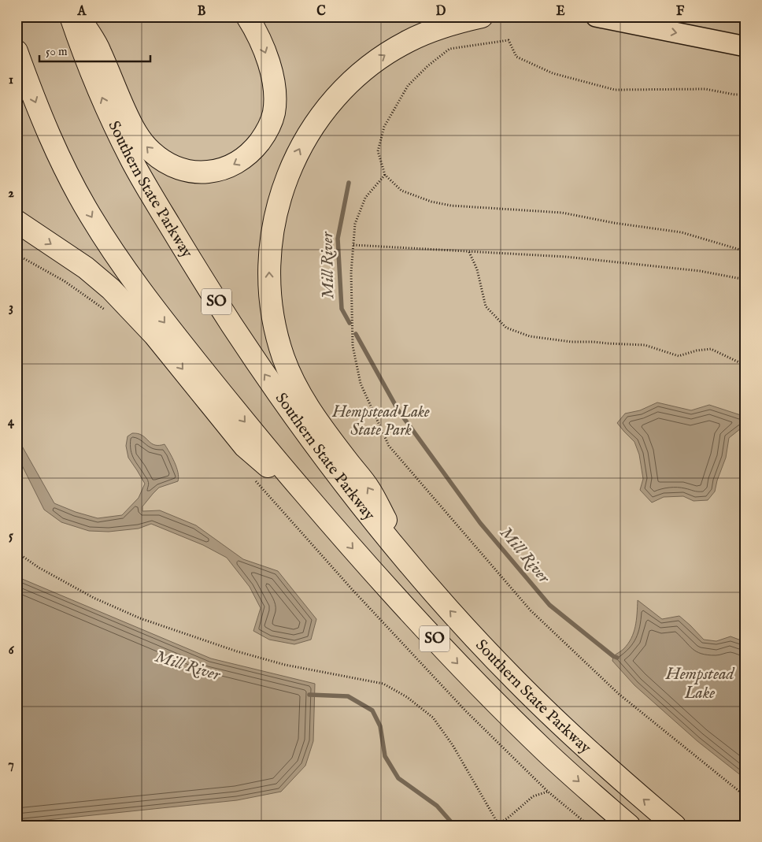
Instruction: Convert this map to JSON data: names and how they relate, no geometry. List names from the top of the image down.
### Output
{
  "streets": {
    "highway": ["Southern State Parkway", "SO"]
  },
  "water": ["Mill River", "Hempstead Lake"],
  "parks": ["Hempstead Lake State Park"],
  "scale_bar": "50 m",
  "grid": {
    "columns": [
      "A",
      "B",
      "C",
      "D",
      "E",
      "F"
    ],
    "rows": [
      "1",
      "2",
      "3",
      "4",
      "5",
      "6",
      "7"
    ]
  }
}
